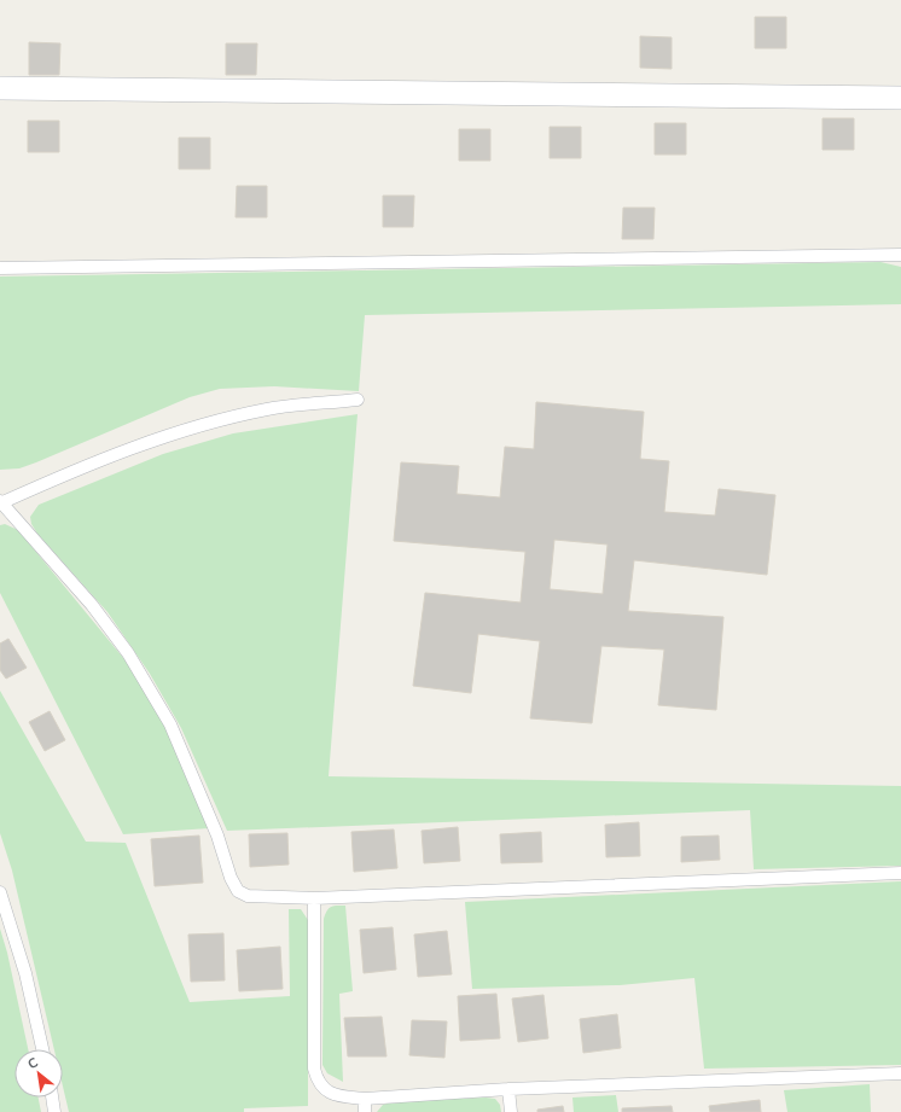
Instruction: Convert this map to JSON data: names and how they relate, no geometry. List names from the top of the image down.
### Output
{
  "north": "top left"
}
